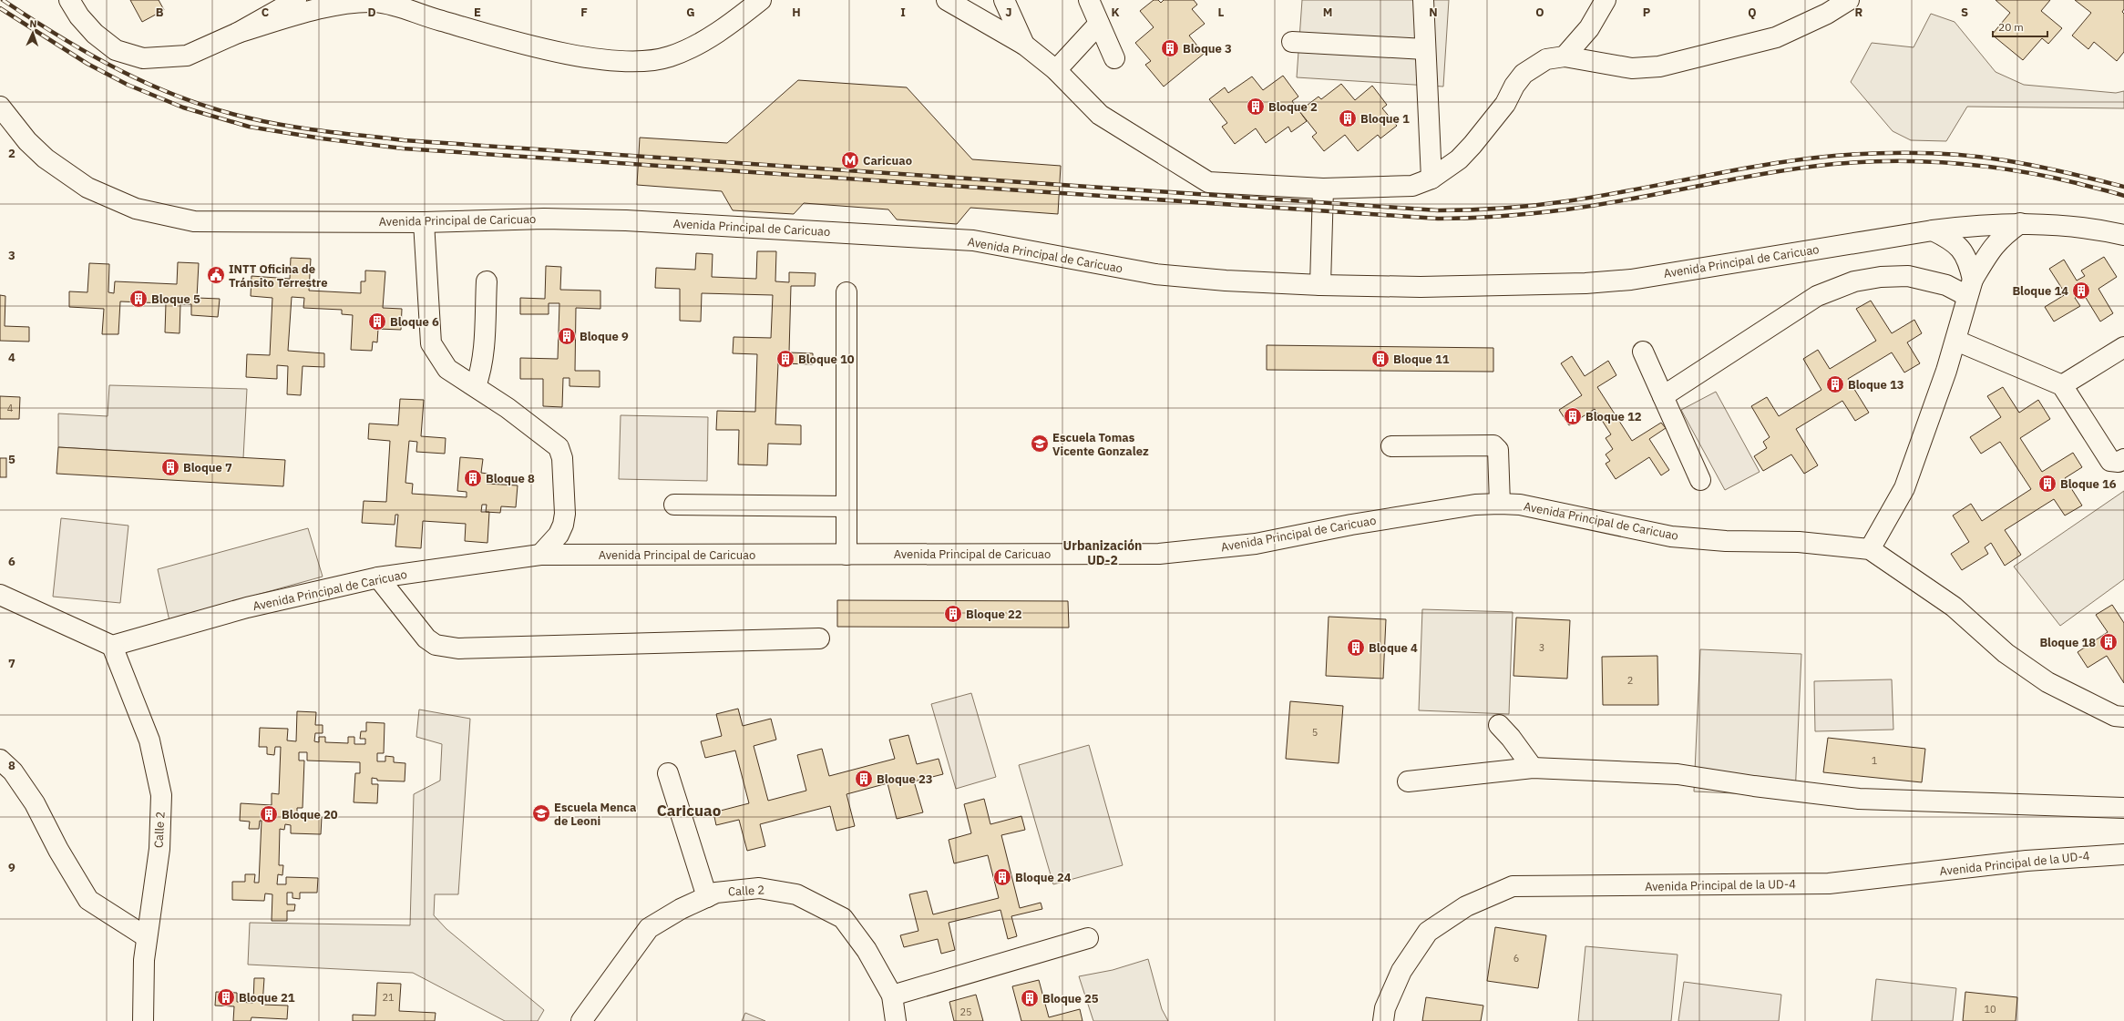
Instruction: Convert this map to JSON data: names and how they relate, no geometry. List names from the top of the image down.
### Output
{
  "streets": {
    "street": ["Avenida Principal de Caricuao", "Calle 2", "Avenida Principal de la UD-4"]
  },
  "crossings": [
    ["Avenida Principal de Caricuao", "Calle 2"]
  ],
  "districts": ["Urbanización UD-2", "Caricuao"],
  "places": {
    "building": [
      "Bloque 3",
      "Bloque 2",
      "Bloque 1",
      "Bloque 14",
      "Bloque 5",
      "Bloque 6",
      "Bloque 9",
      "Bloque 10",
      "Bloque 11",
      "Bloque 13",
      "Bloque 12",
      "Bloque 7",
      "Bloque 8",
      "Bloque 16",
      "Bloque 22",
      "Bloque 18",
      "Bloque 4",
      "Bloque 23",
      "Bloque 20",
      "Bloque 24",
      "Bloque 21",
      "Bloque 25"
    ],
    "metro station": ["Caricuao"],
    "public building": ["INTT Oficina de Tránsito Terrestre"],
    "school or university": ["Escuela Tomas Vicente Gonzalez", "Escuela Menca de Leoni"]
  },
  "house_numbers": [
    "4",
    "3",
    "2",
    "5",
    "1",
    "6",
    "21",
    "10",
    "25"
  ],
  "scale_bar": "20 m",
  "north": "top",
  "grid": {
    "columns": [
      "B",
      "C",
      "D",
      "E",
      "F",
      "G",
      "H",
      "I",
      "J",
      "K",
      "L",
      "M",
      "N",
      "O",
      "P",
      "Q",
      "R",
      "S"
    ],
    "rows": [
      "2",
      "3",
      "4",
      "5",
      "6",
      "7",
      "8",
      "9"
    ]
  }
}
